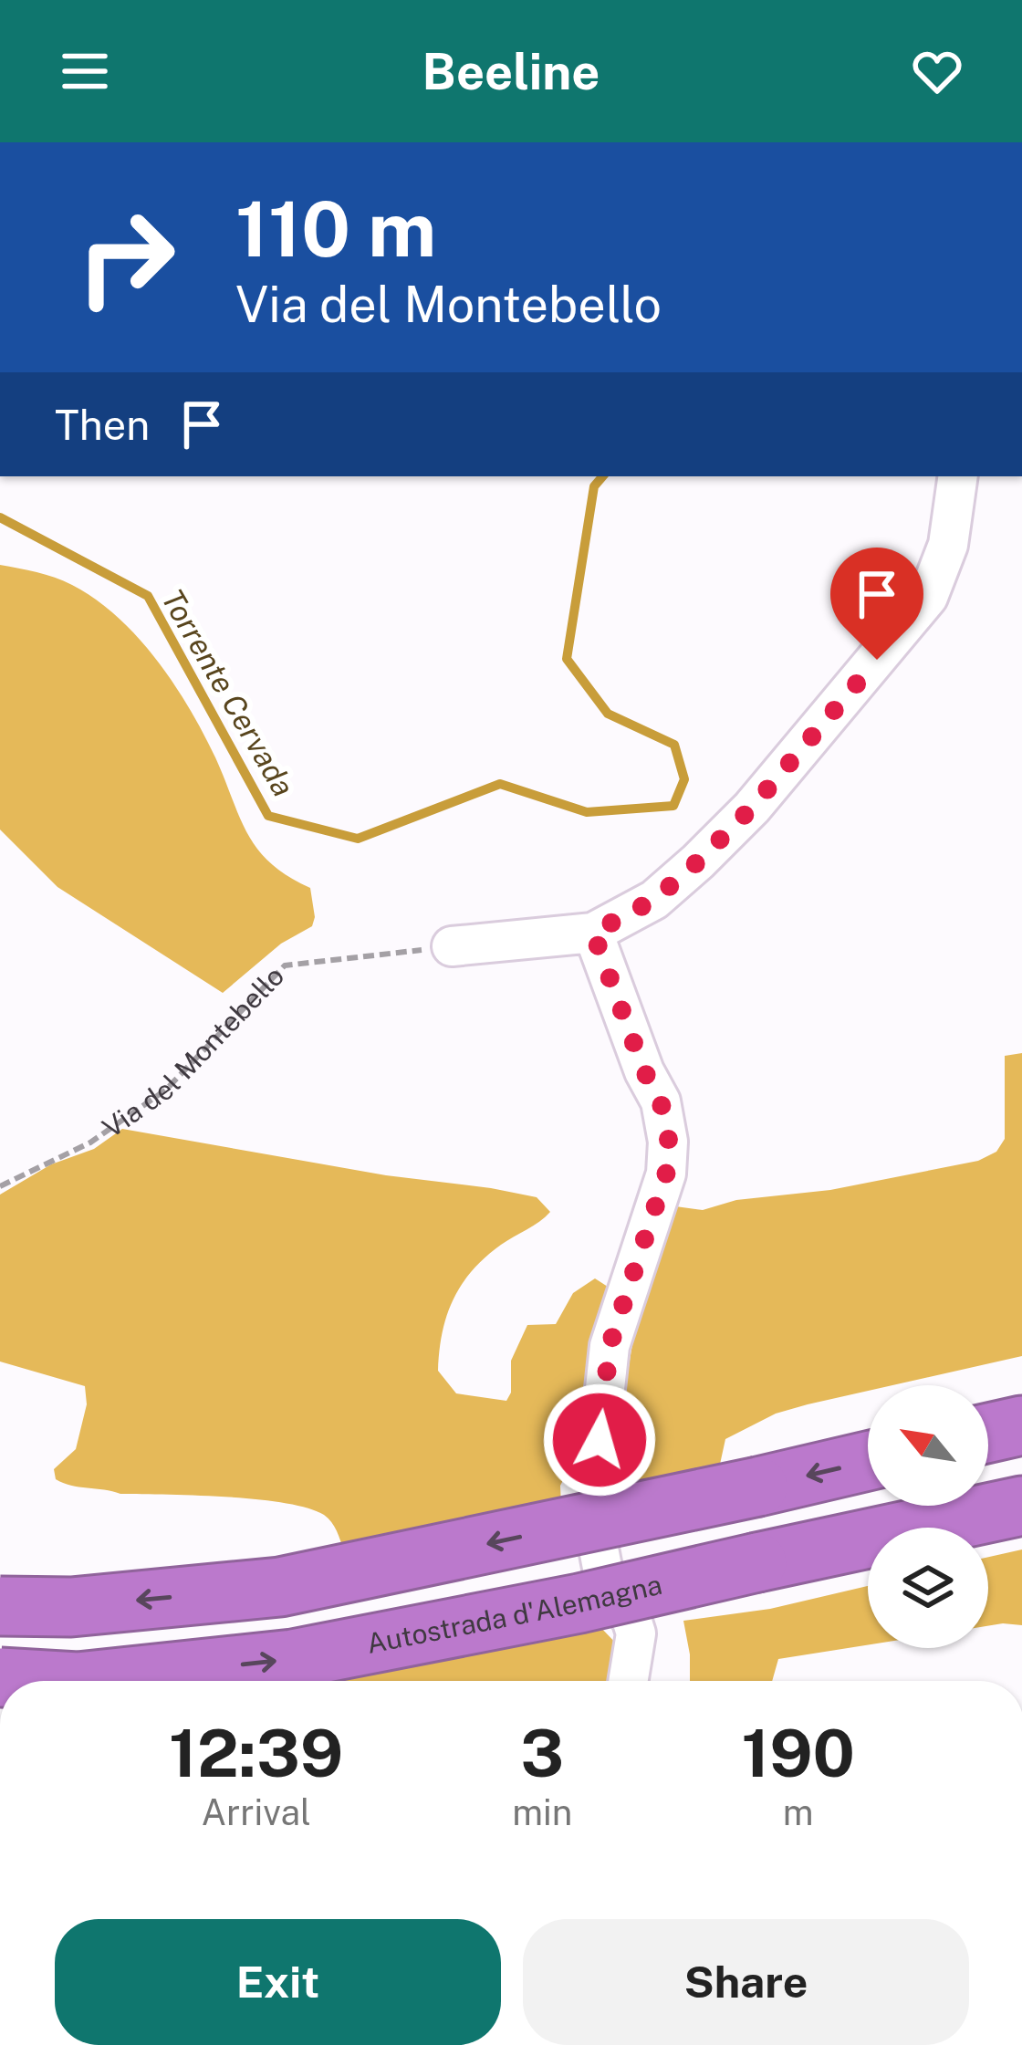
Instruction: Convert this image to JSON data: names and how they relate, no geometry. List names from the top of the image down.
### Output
{
  "streets": {
    "highway": ["Autostrada d'Alemagna"],
    "path": ["Via del Montebello"]
  },
  "water": ["Torrente Cervada"],
  "north": "top left",
  "page": {
    "header": "Beeline",
    "turn": ["110 m", "Via del Montebello"],
    "then": "Then",
    "eta": [
      "12:39",
      "Arrival",
      "3",
      "min",
      "190",
      "m"
    ],
    "buttons": ["Exit", "Share"]
  }
}
